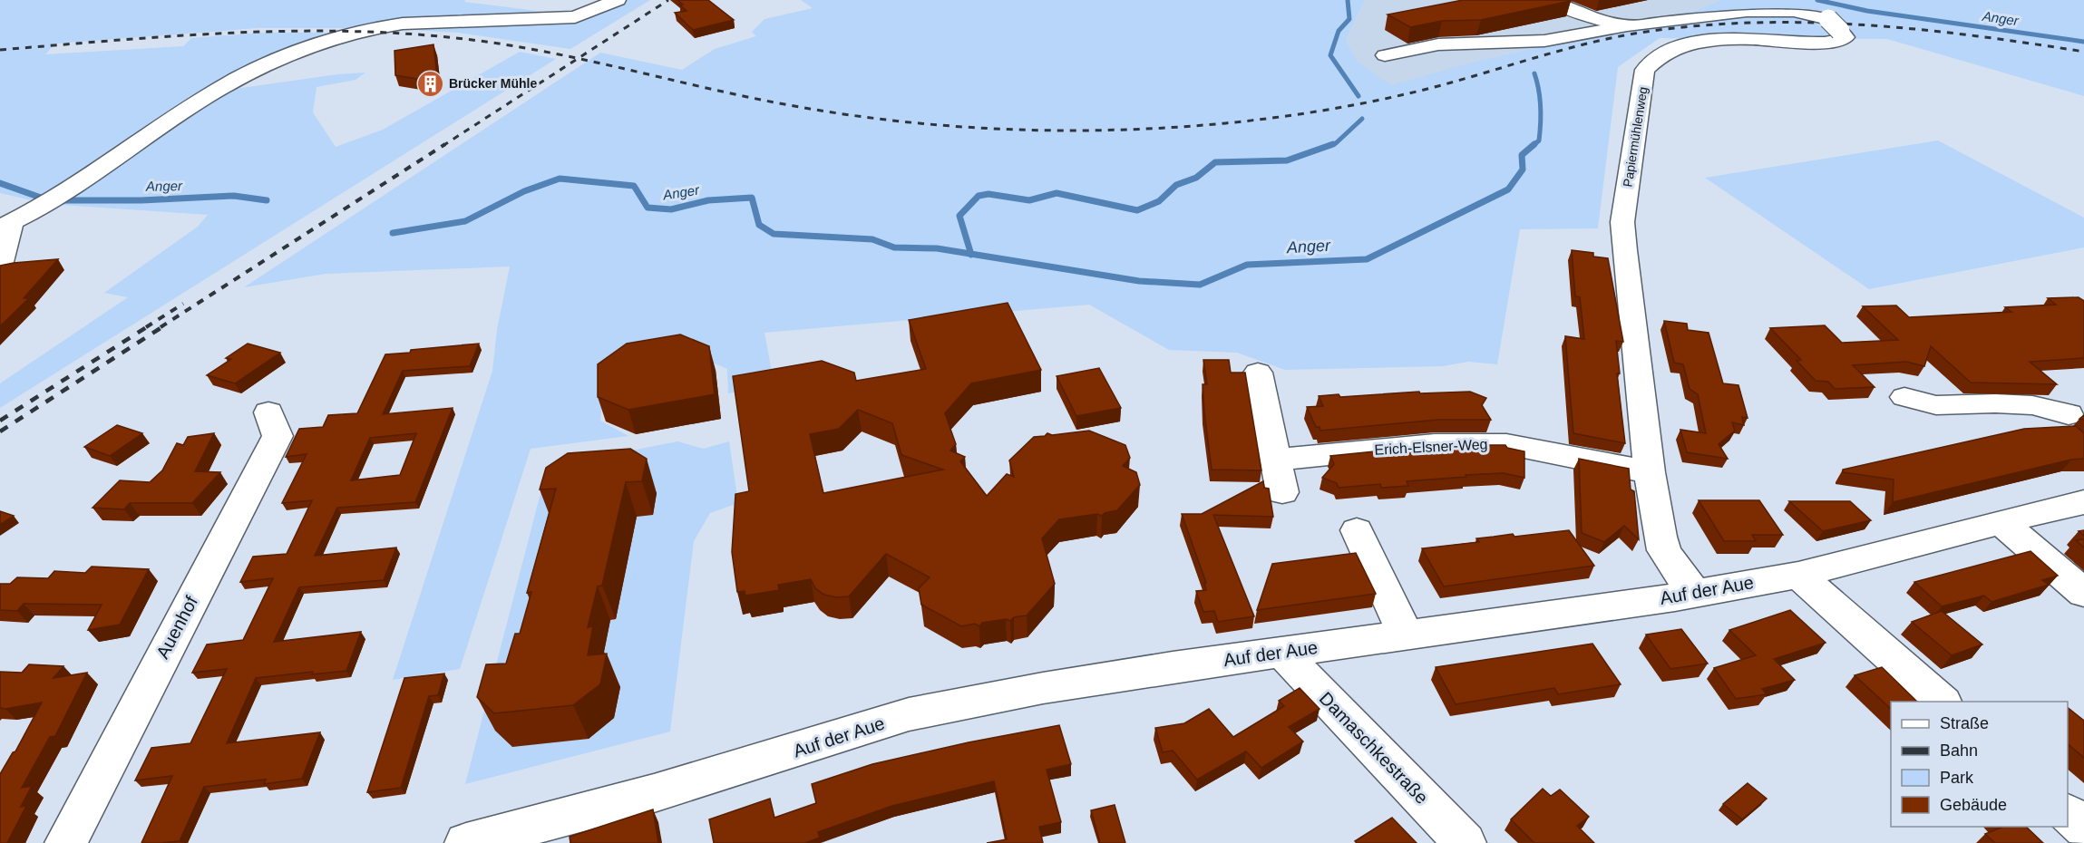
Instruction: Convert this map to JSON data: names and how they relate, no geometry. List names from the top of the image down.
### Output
{
  "streets": {
    "street": [
      "Papiermühlenweg",
      "Erich-Elsner-Weg",
      "Auf der Aue",
      "Auenhof",
      "Damaschkestraße"
    ]
  },
  "crossings": [
    ["Papiermühlenweg", "Erich-Elsner-Weg"],
    ["Papiermühlenweg", "Auf der Aue"],
    ["Auf der Aue", "Damaschkestraße"]
  ],
  "water": ["Anger"],
  "places": {
    "building": ["Brücker Mühle"]
  },
  "legend": [
    "Straße",
    "Bahn",
    "Park",
    "Gebäude"
  ]
}
